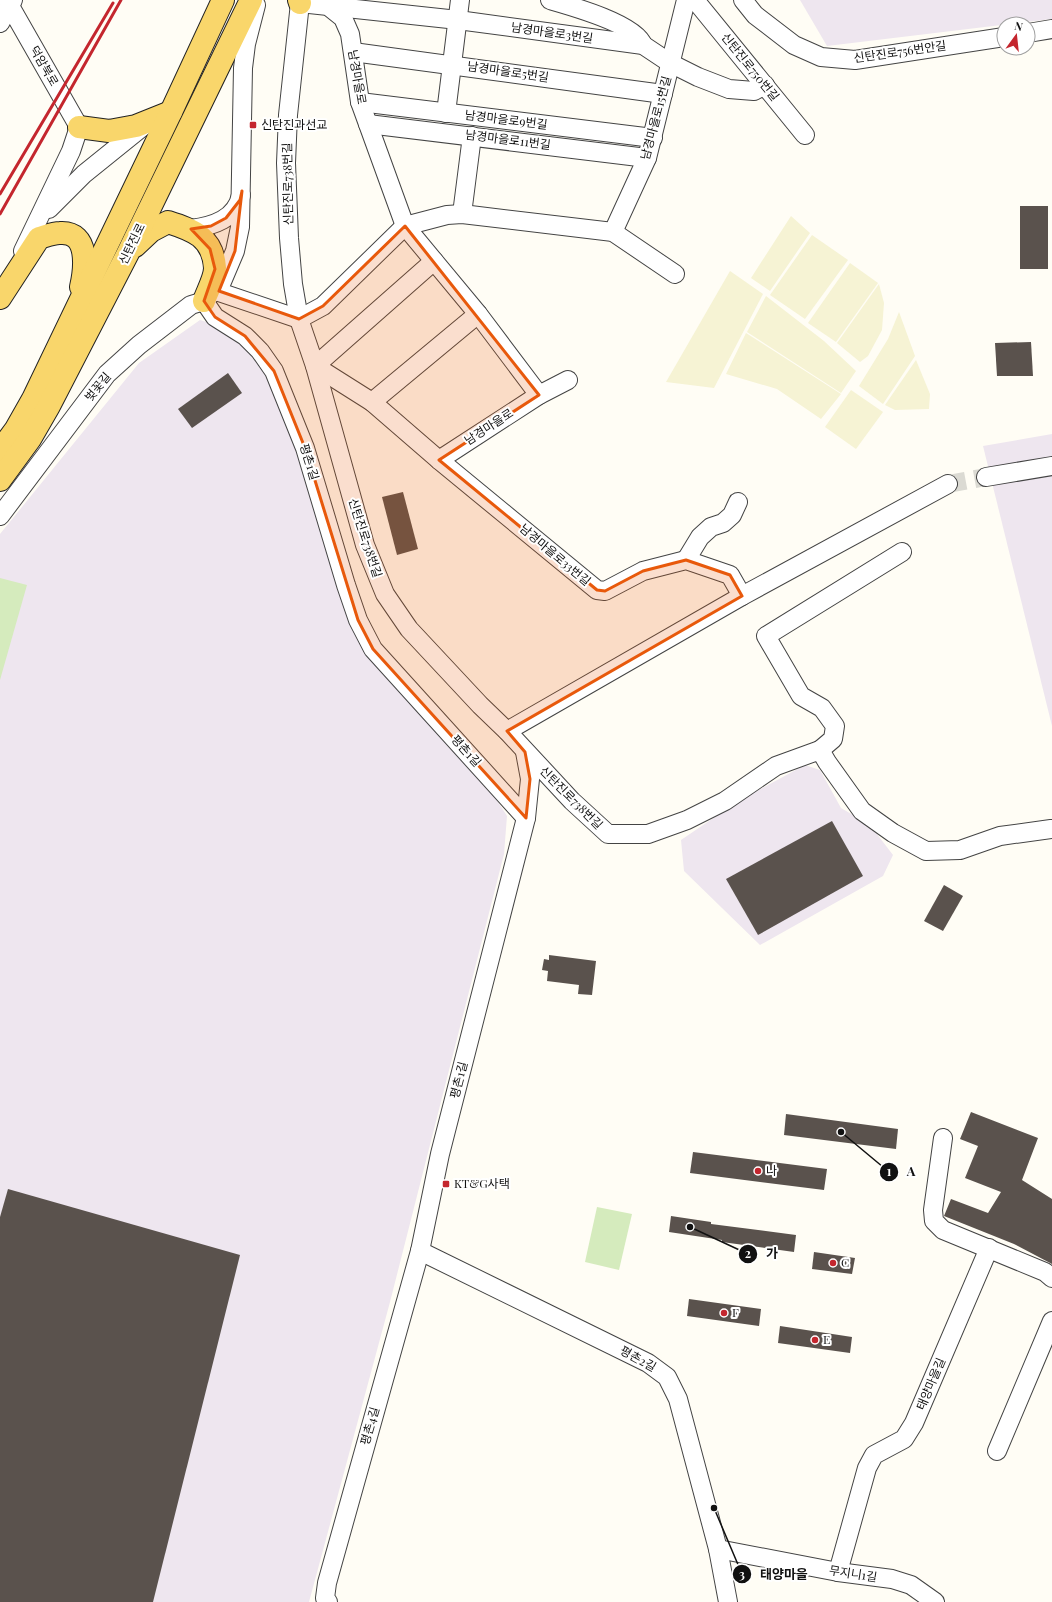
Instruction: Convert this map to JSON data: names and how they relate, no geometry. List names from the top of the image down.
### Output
{
  "streets": {
    "main road": ["신탄진로"],
    "street": [
      "남경마을로3번길",
      "신탄진로756번안길",
      "덕암북로",
      "신탄진로750번길",
      "남경마을로5번길",
      "남경마을로",
      "남경마을로15번길",
      "남경마을로9번길",
      "남경마을로11번길",
      "신탄진로738번길",
      "벚꽃길",
      "평촌1길",
      "남경마을로33번길",
      "평촌2길",
      "태양마을길",
      "평촌4길",
      "무지니1길"
    ]
  },
  "crossings": [
    ["남경마을로3번길", "신탄진로750번길"],
    ["남경마을로3번길", "남경마을로"],
    ["남경마을로3번길", "남경마을로15번길"],
    ["남경마을로5번길", "남경마을로"],
    ["남경마을로5번길", "남경마을로15번길"],
    ["남경마을로", "남경마을로9번길"],
    ["남경마을로", "남경마을로11번길"],
    ["남경마을로", "남경마을로33번길"],
    ["남경마을로15번길", "남경마을로9번길"],
    ["남경마을로15번길", "남경마을로11번길"],
    ["벚꽃길", "평촌1길"],
    ["평촌1길", "평촌2길"],
    ["평촌1길", "평촌4길"],
    ["평촌2길", "평촌4길"],
    ["평촌2길", "무지니1길"],
    ["태양마을길", "무지니1길"]
  ],
  "places": {
    "transit": ["신탄진과선교", "KT&G사택"],
    "other": [
      "A",
      "나",
      "가",
      "C",
      "F",
      "E",
      "태양마을"
    ]
  },
  "north": "top"
}
